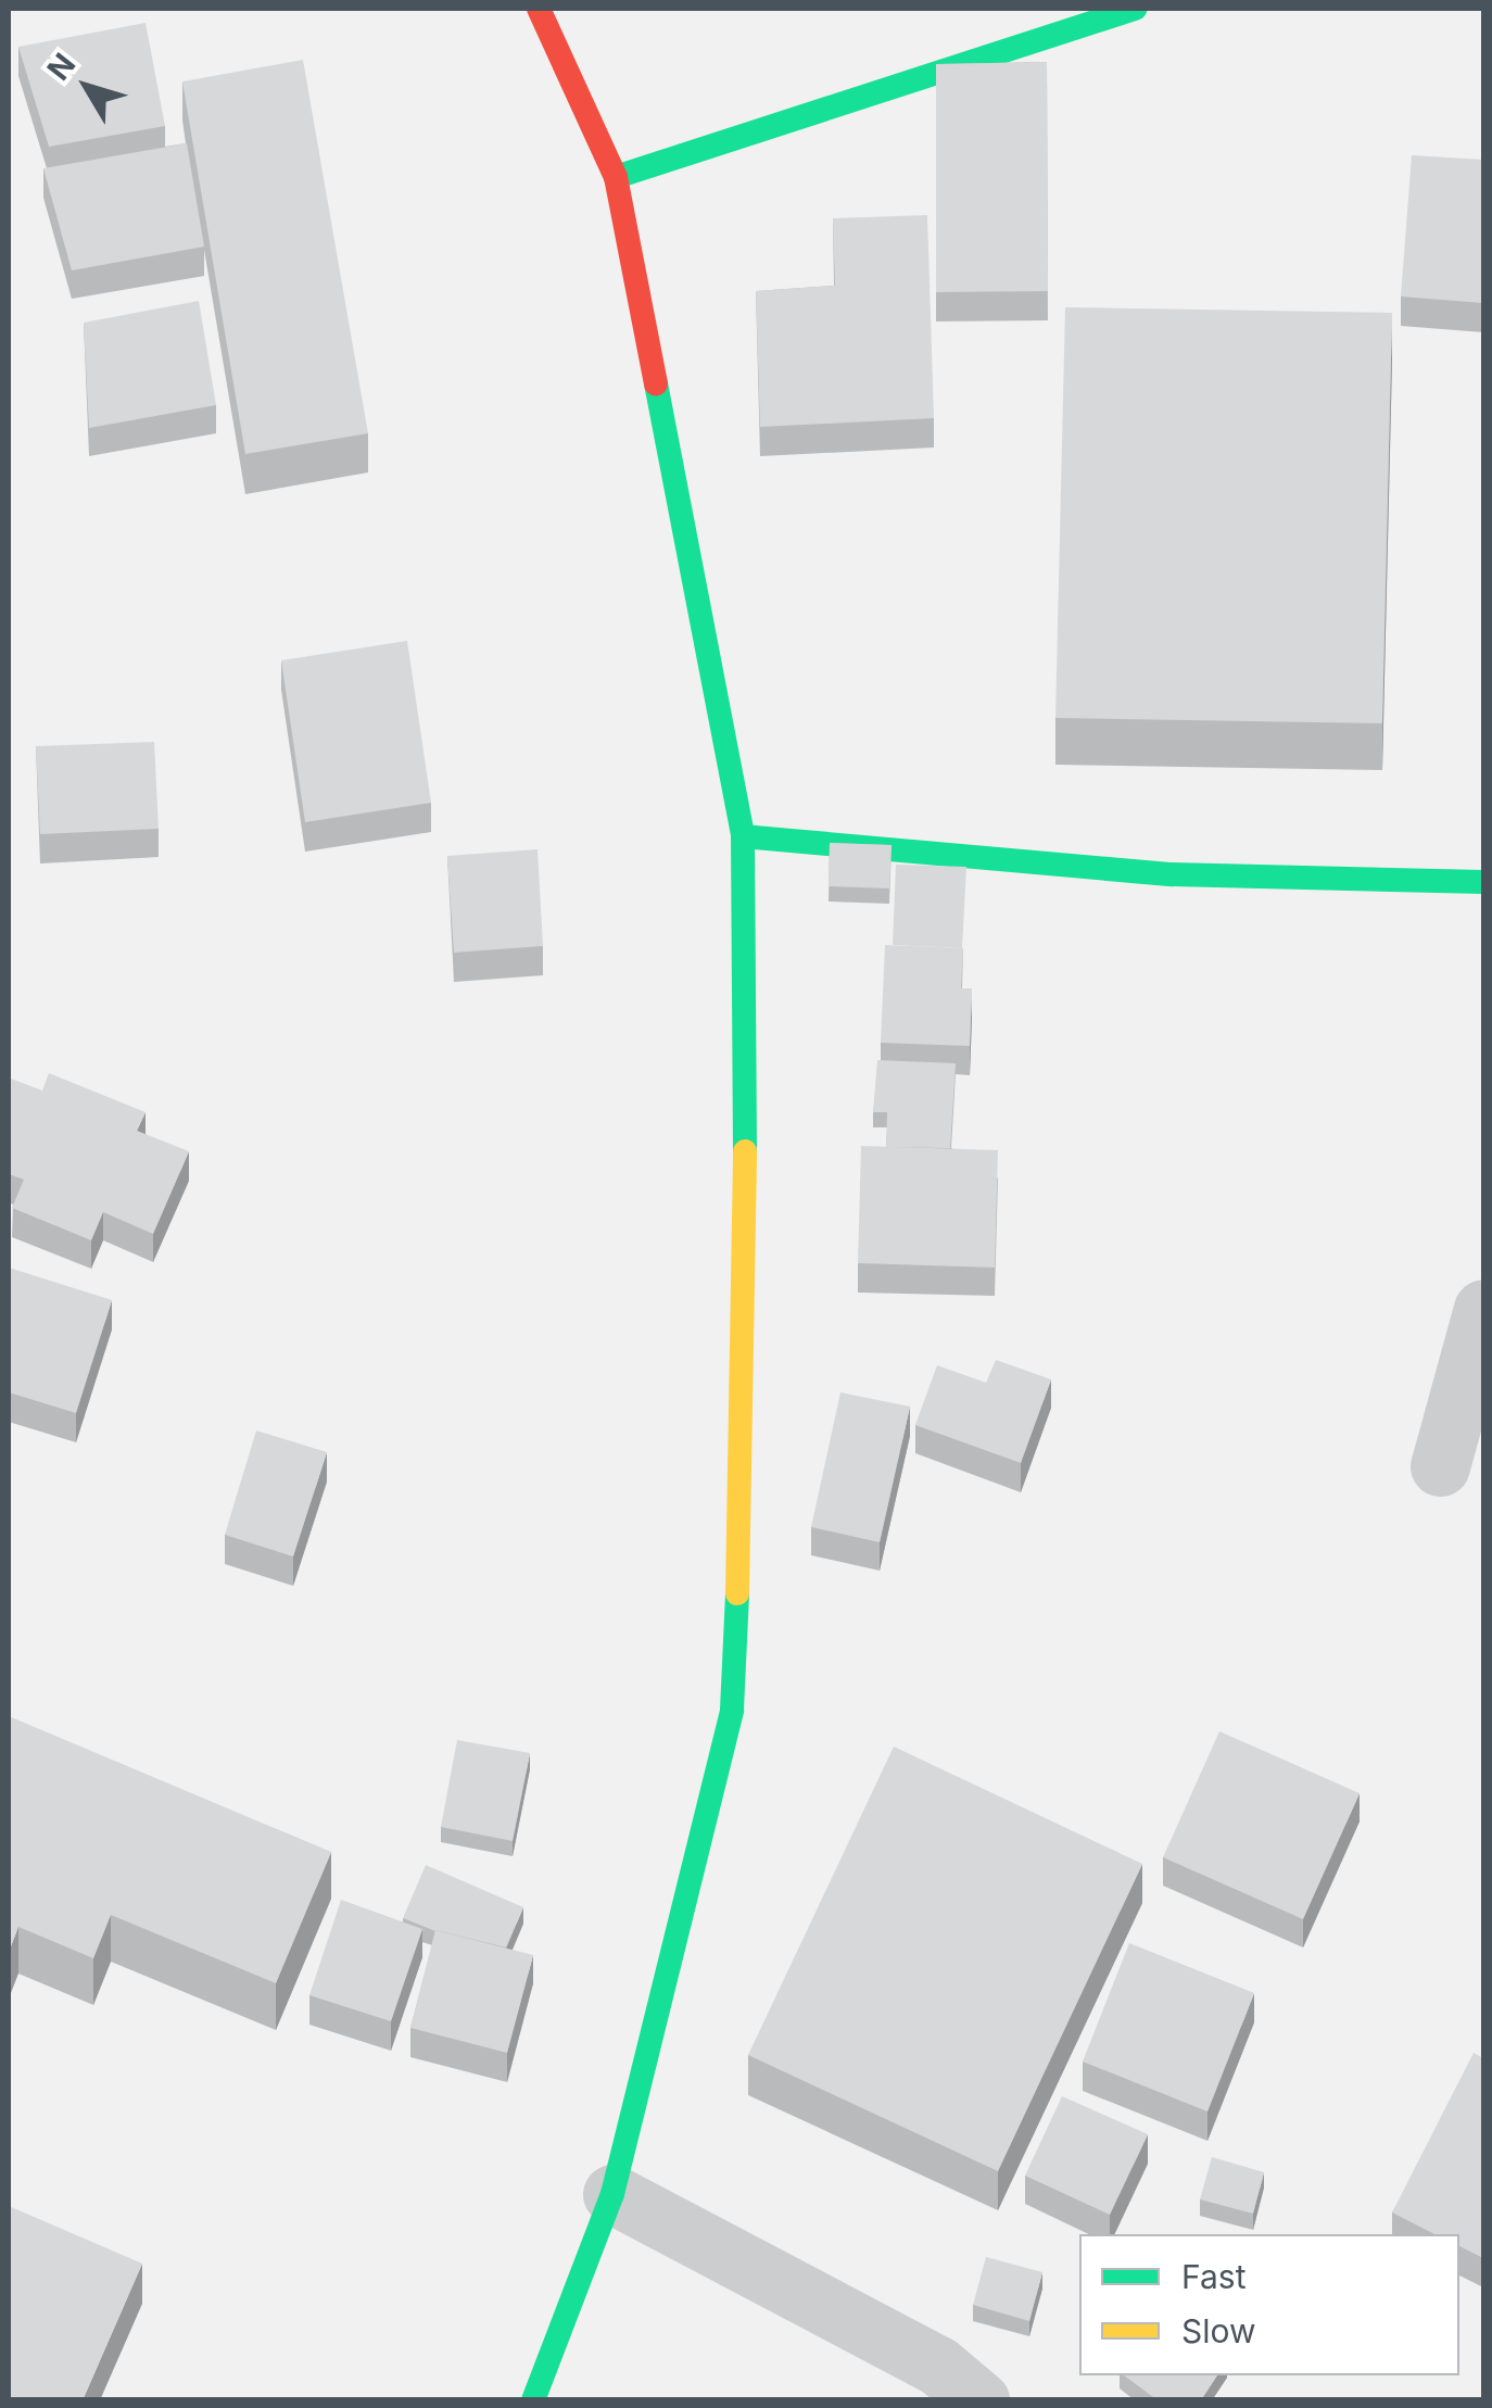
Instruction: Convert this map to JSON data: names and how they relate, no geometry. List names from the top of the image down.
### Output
{
  "legend": ["Fast", "Slow"],
  "north": "top left"
}
